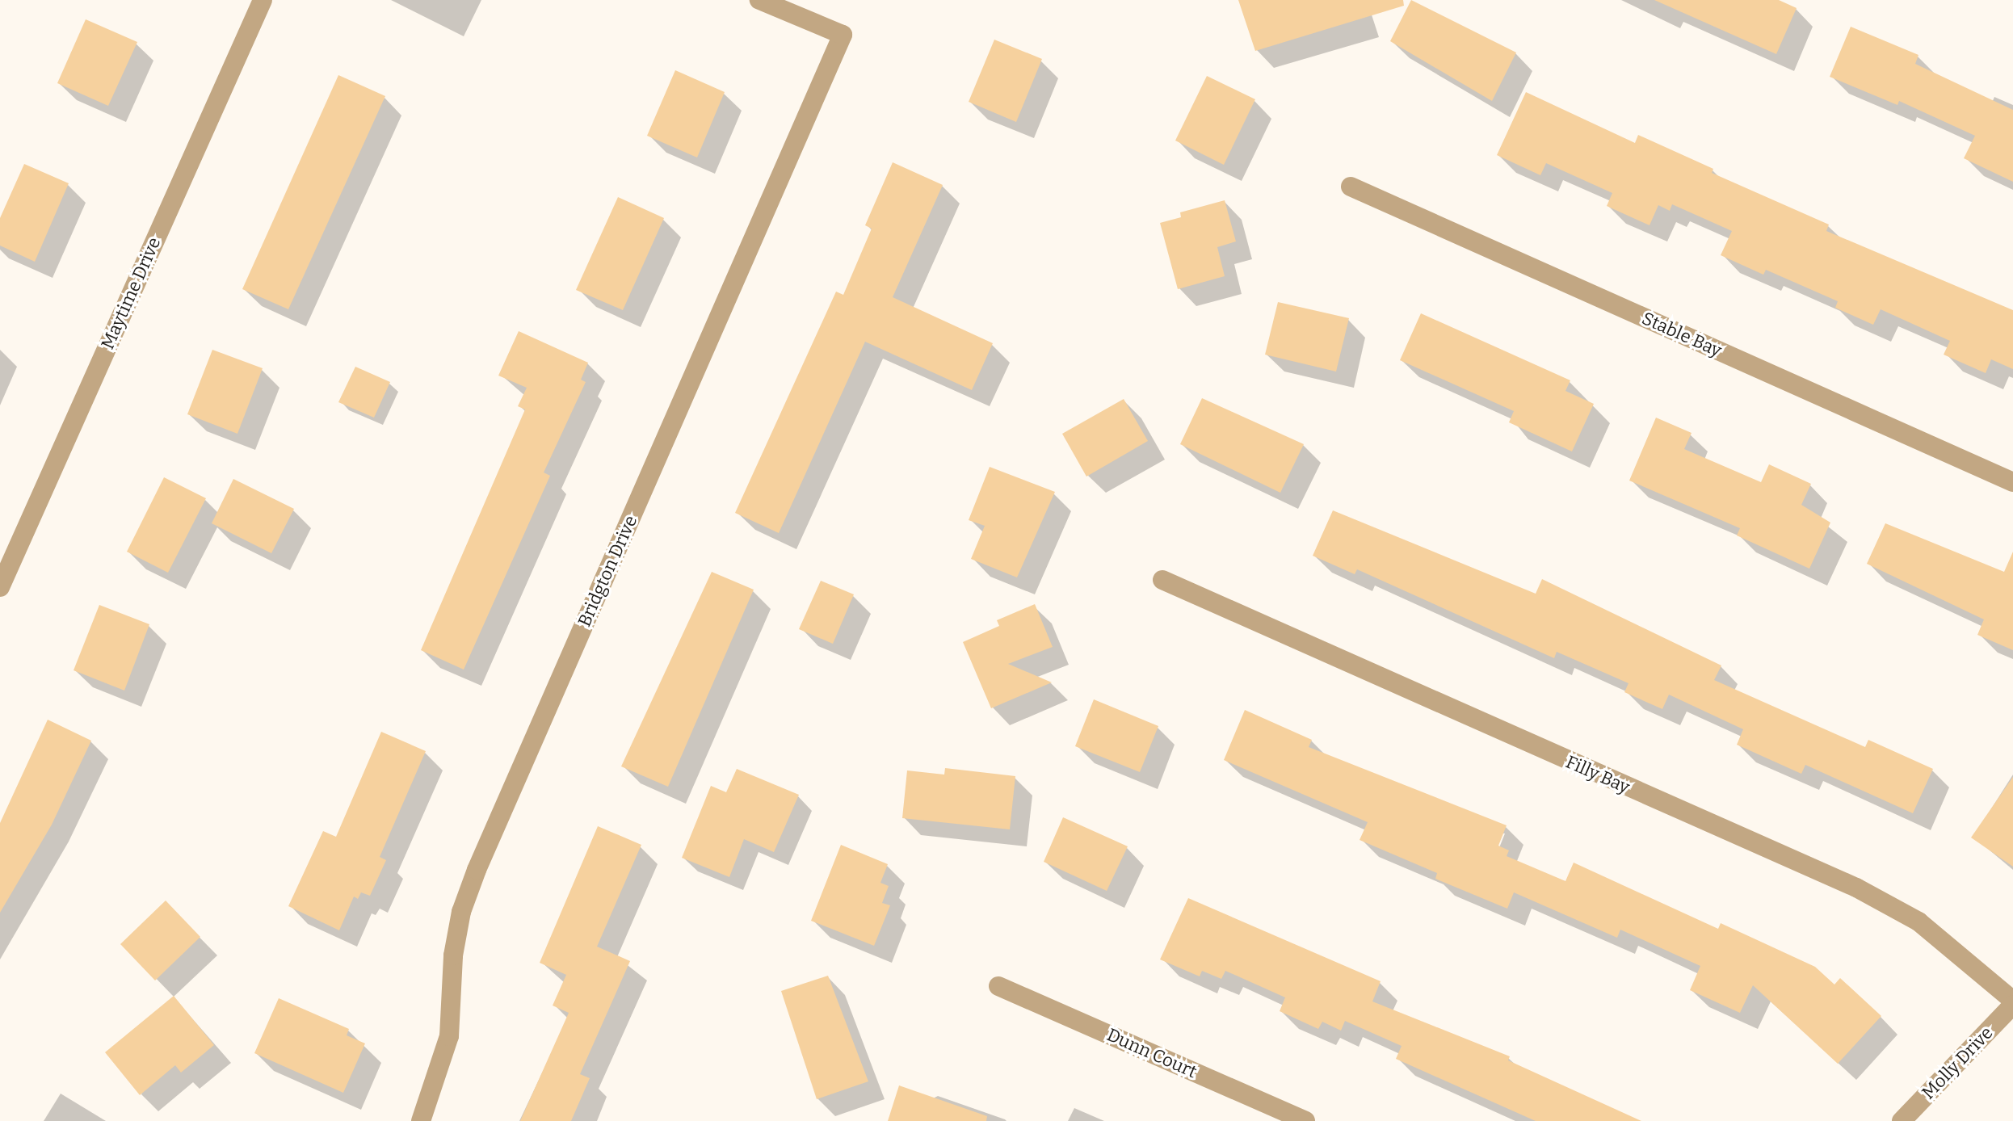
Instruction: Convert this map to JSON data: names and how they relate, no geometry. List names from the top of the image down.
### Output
{
  "streets": {
    "street": [
      "Maytime Drive",
      "Stable Bay",
      "Bridgton Drive",
      "Filly Bay",
      "Dunn Court",
      "Molly Drive"
    ]
  },
  "crossings": [
    ["Filly Bay", "Molly Drive"]
  ]
}
